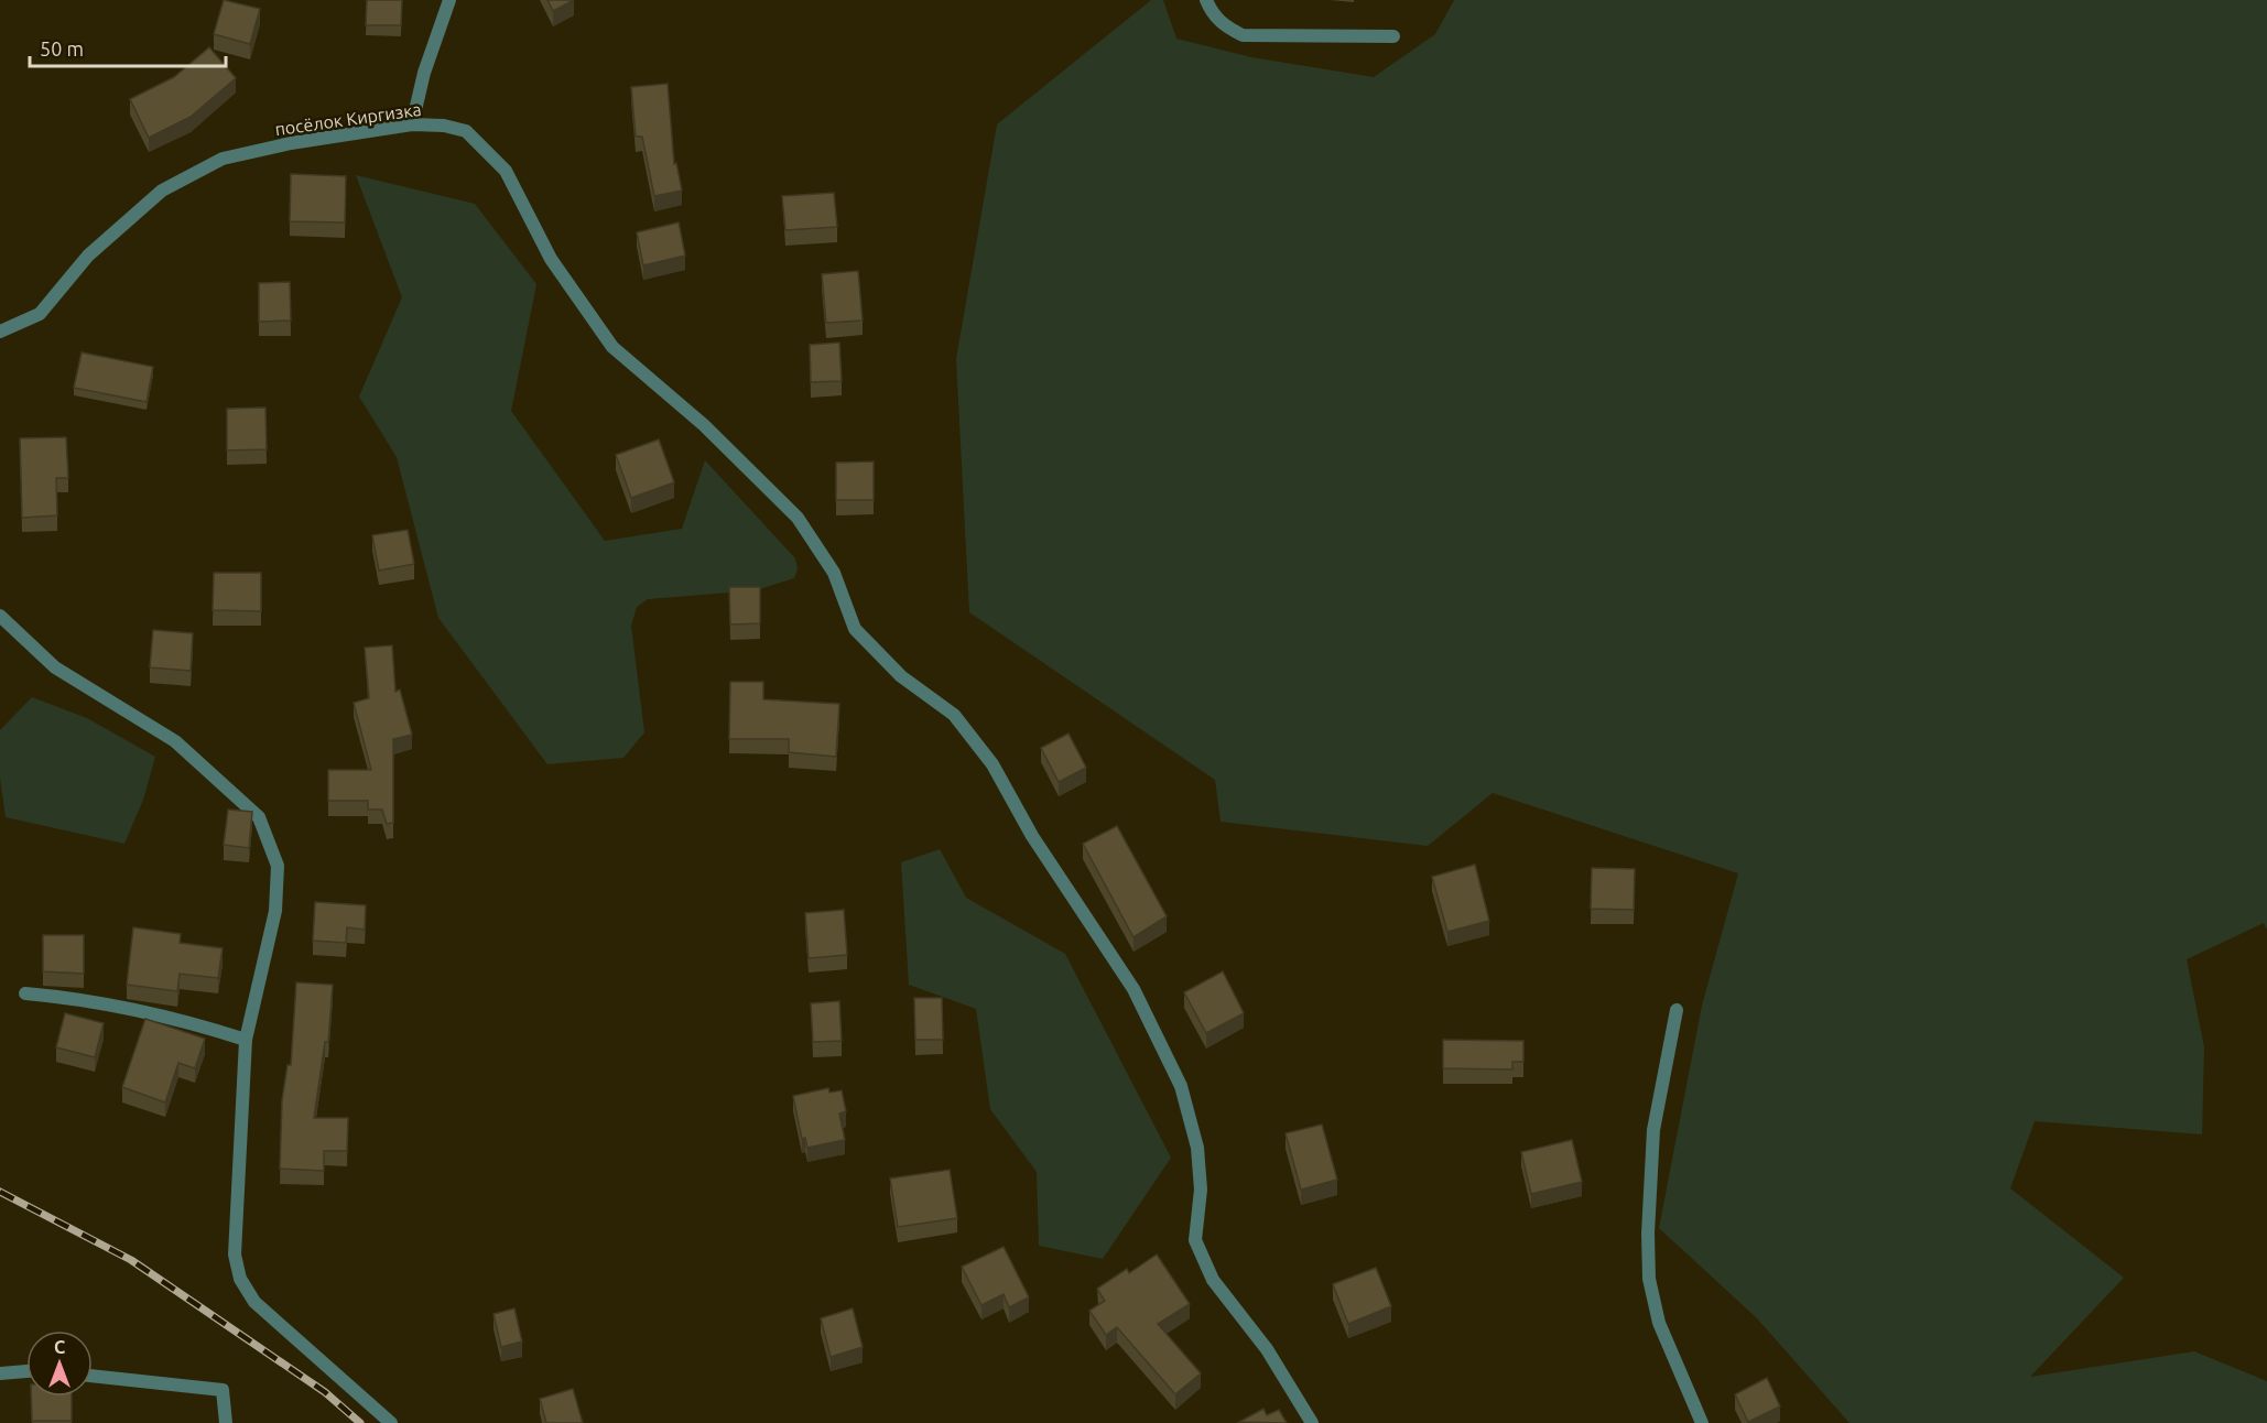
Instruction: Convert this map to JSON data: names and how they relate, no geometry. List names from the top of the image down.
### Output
{
  "streets": {
    "street": ["посёлок Киргизка"]
  },
  "scale_bar": "50 m",
  "north": "top"
}
